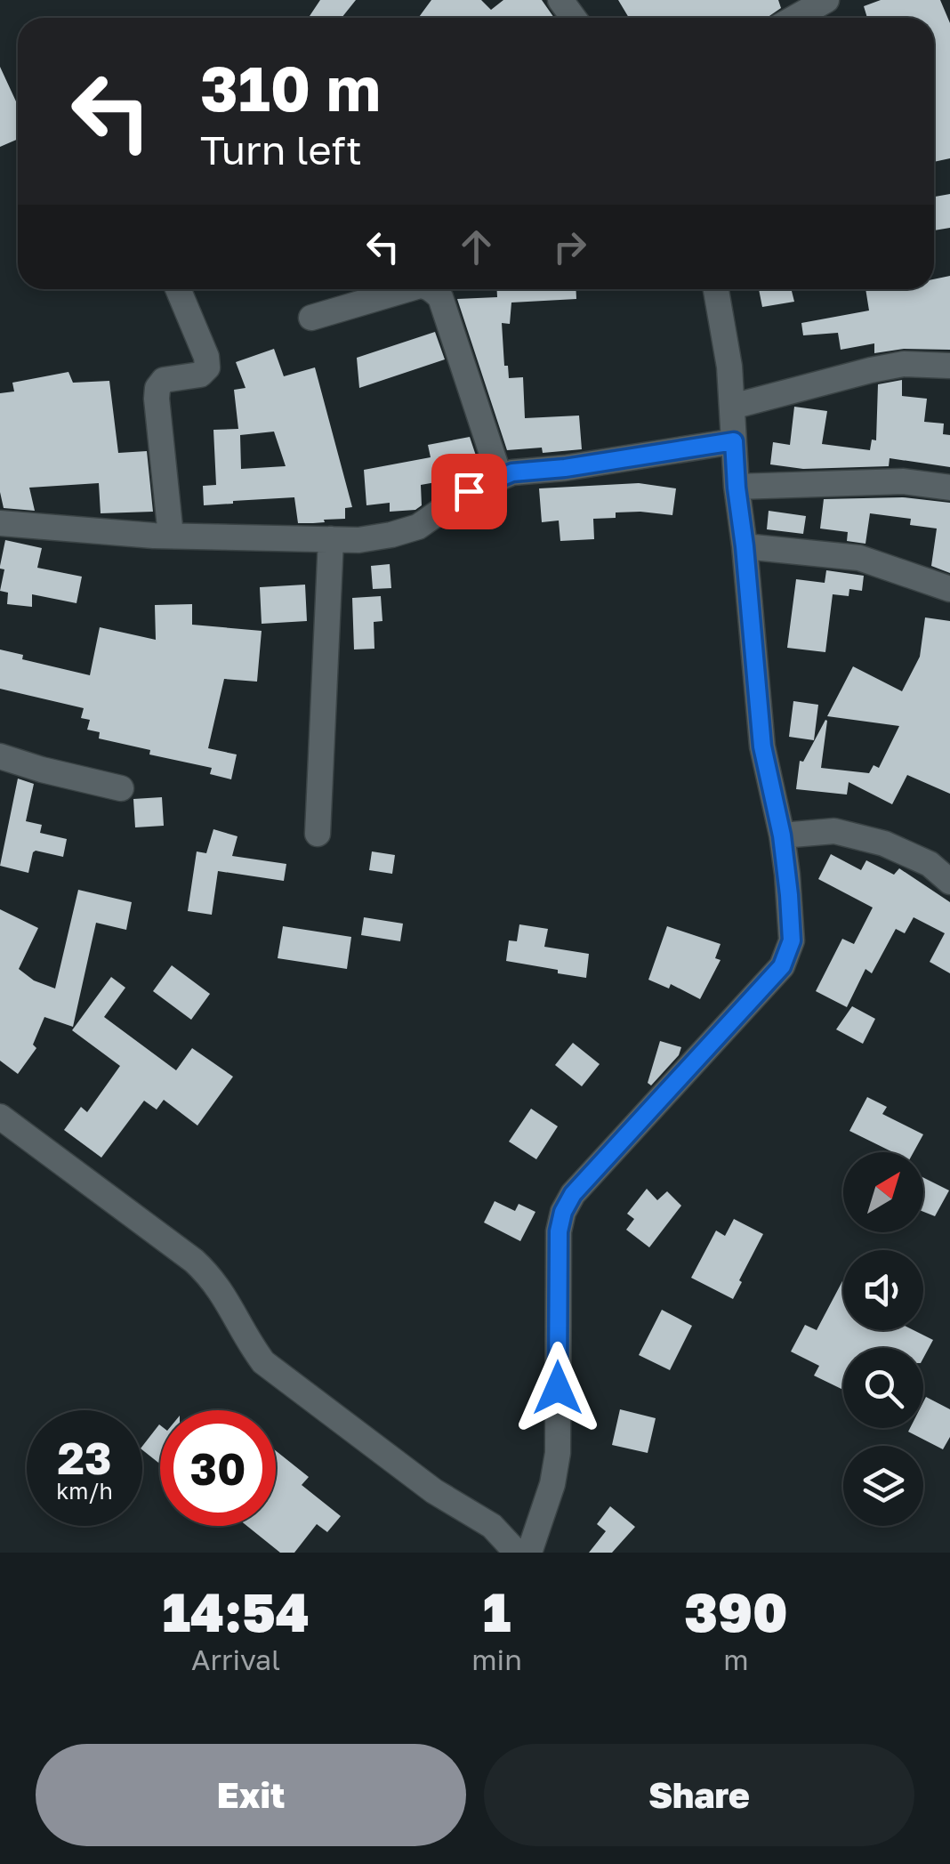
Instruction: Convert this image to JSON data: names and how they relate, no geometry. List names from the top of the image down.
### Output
{
  "north": "top right",
  "page": {
    "turn": ["310 m", "Turn left"],
    "speed": "23 km/h",
    "limit": "30",
    "eta": [
      "14:54",
      "Arrival",
      "1",
      "min",
      "390",
      "m"
    ],
    "buttons": ["Exit", "Share"]
  }
}
